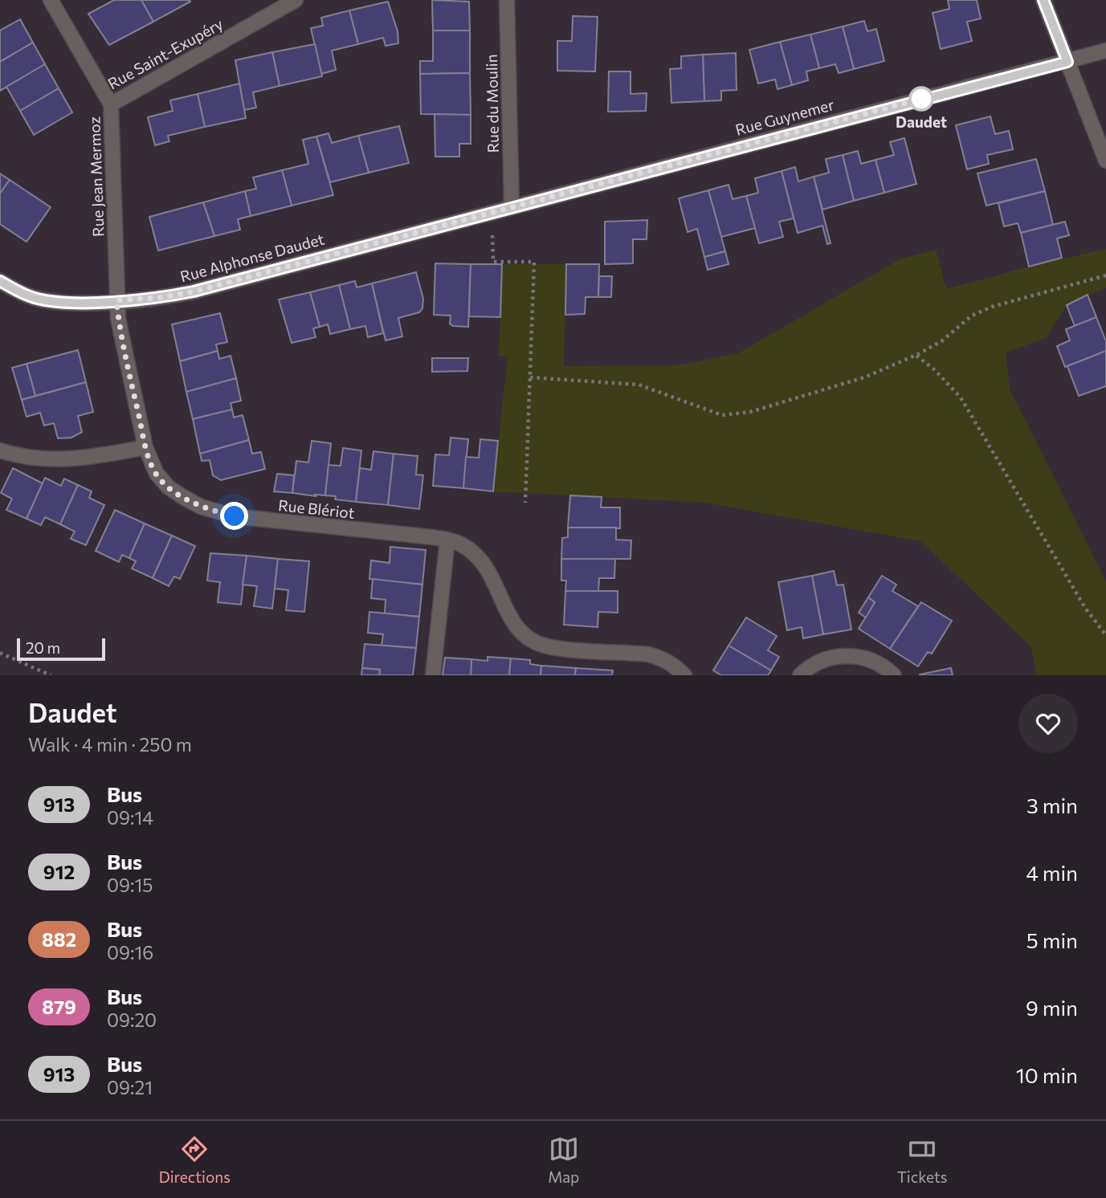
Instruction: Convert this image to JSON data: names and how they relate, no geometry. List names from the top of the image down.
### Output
{
  "streets": {
    "street": [
      "Rue Saint-Exupéry",
      "Rue du Moulin",
      "Rue Guynemer",
      "Rue Jean Mermoz",
      "Rue Alphonse Daudet",
      "Rue Blériot"
    ]
  },
  "crossings": [
    ["Rue Saint-Exupéry", "Rue Jean Mermoz"],
    ["Rue du Moulin", "Rue Guynemer"],
    ["Rue du Moulin", "Rue Alphonse Daudet"],
    ["Rue Guynemer", "Rue Alphonse Daudet"],
    ["Rue Jean Mermoz", "Rue Alphonse Daudet"],
    ["Rue Jean Mermoz", "Rue Blériot"],
    ["Rue Alphonse Daudet", "Rue Blériot"]
  ],
  "places": ["Daudet"],
  "lines": ["bus line 913"],
  "scale_bar": "20 m",
  "page": {
    "scale": "20 m",
    "heading": ["Daudet", "Walk · 4 min · 250 m"],
    "list": [
      {
        "mark": "913",
        "name": "Bus",
        "note": "09:14",
        "value": "3 min"
      },
      {
        "mark": "912",
        "name": "Bus",
        "note": "09:15",
        "value": "4 min"
      },
      {
        "mark": "882",
        "name": "Bus",
        "note": "09:16",
        "value": "5 min"
      },
      {
        "mark": "879",
        "name": "Bus",
        "note": "09:20",
        "value": "9 min"
      },
      {
        "mark": "913",
        "name": "Bus",
        "note": "09:21",
        "value": "10 min"
      }
    ],
    "tabs": ["Directions", "Map", "Tickets"]
  }
}
